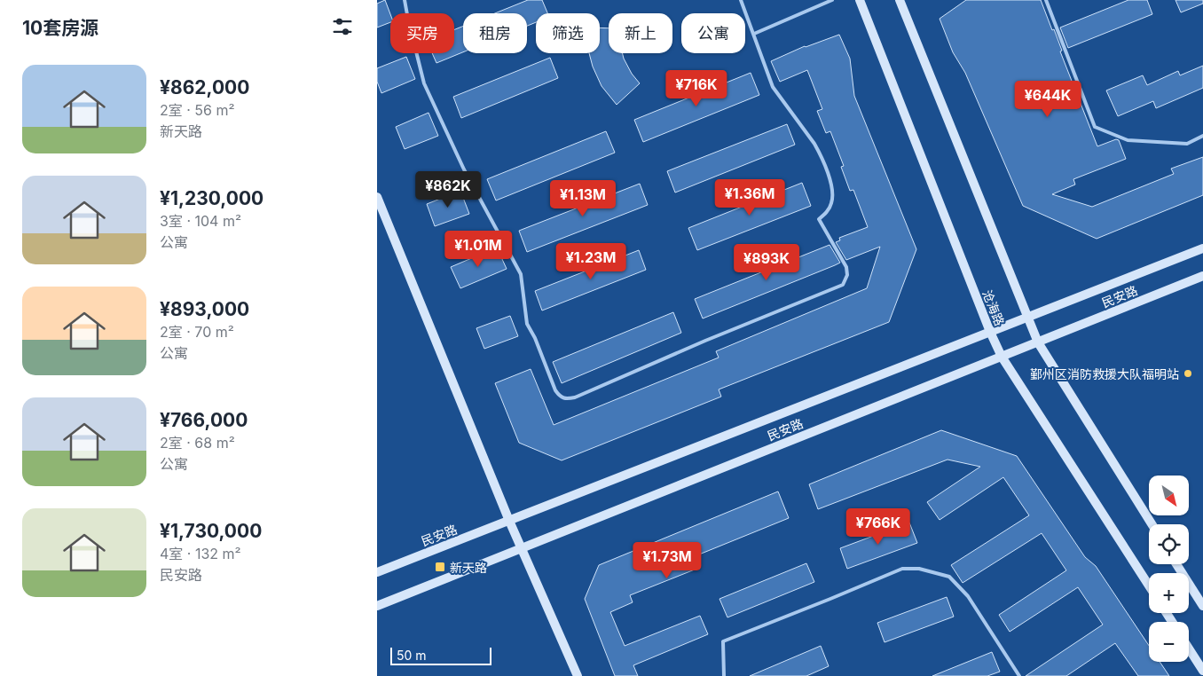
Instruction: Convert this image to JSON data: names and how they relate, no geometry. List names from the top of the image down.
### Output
{
  "streets": {
    "main road": ["民安路", "沧海路"]
  },
  "crossings": [
    ["民安路", "沧海路"]
  ],
  "places": {
    "other": ["鄞州区消防救援大队福明站"],
    "transit": ["新天路"]
  },
  "scale_bar": "50 m",
  "north": "bottom right",
  "page": {
    "heading": "10套房源",
    "chip": [
      "买房",
      "租房",
      "筛选",
      "新上",
      "公寓"
    ],
    "list": [
      {
        "name": "¥862,000",
        "note": "2室 · 56 m² · 新天路"
      },
      {
        "name": "¥1,230,000",
        "note": "3室 · 104 m² · 公寓"
      },
      {
        "name": "¥893,000",
        "note": "2室 · 70 m² · 公寓"
      },
      {
        "name": "¥766,000",
        "note": "2室 · 68 m² · 公寓"
      },
      {
        "name": "¥1,730,000",
        "note": "4室 · 132 m² · 民安路"
      }
    ],
    "price": [
      "¥716K",
      "¥644K",
      "¥862K",
      "¥1.36M",
      "¥1.13M",
      "¥1.01M",
      "¥1.23M",
      "¥893K",
      "¥766K",
      "¥1.73M"
    ],
    "map_buttons": ["+", "−"],
    "scale": "50 m"
  }
}
